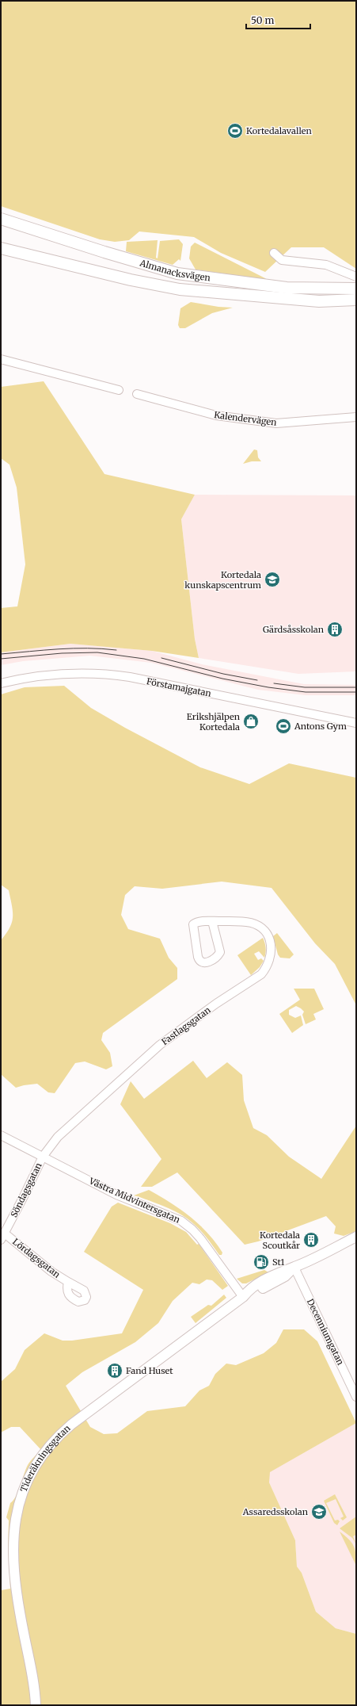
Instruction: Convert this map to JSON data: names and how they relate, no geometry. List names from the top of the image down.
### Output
{
  "streets": {
    "main road": ["Almanacksvägen"],
    "street": [
      "Kalendervägen",
      "Förstamajgatan",
      "Fastlagsgatan",
      "Söndagsgatan",
      "Västra Midvintersgatan",
      "Lördagsgatan",
      "Decenniumgatan",
      "Tideräkningsgatan"
    ]
  },
  "crossings": [
    ["Fastlagsgatan", "Söndagsgatan"],
    ["Fastlagsgatan", "Västra Midvintersgatan"],
    ["Söndagsgatan", "Västra Midvintersgatan"],
    ["Söndagsgatan", "Lördagsgatan"],
    ["Västra Midvintersgatan", "Tideräkningsgatan"],
    ["Decenniumgatan", "Tideräkningsgatan"]
  ],
  "places": {
    "sports": ["Kortedalavallen", "Antons Gym"],
    "school or university": ["Kortedala kunskapscentrum", "Assaredsskolan"],
    "building": ["Gärdsåsskolan", "Kortedala Scoutkår", "Fand Huset"],
    "shop": ["Erikshjälpen Kortedala"],
    "fuel station": ["St1"]
  },
  "scale_bar": "50 m"
}
